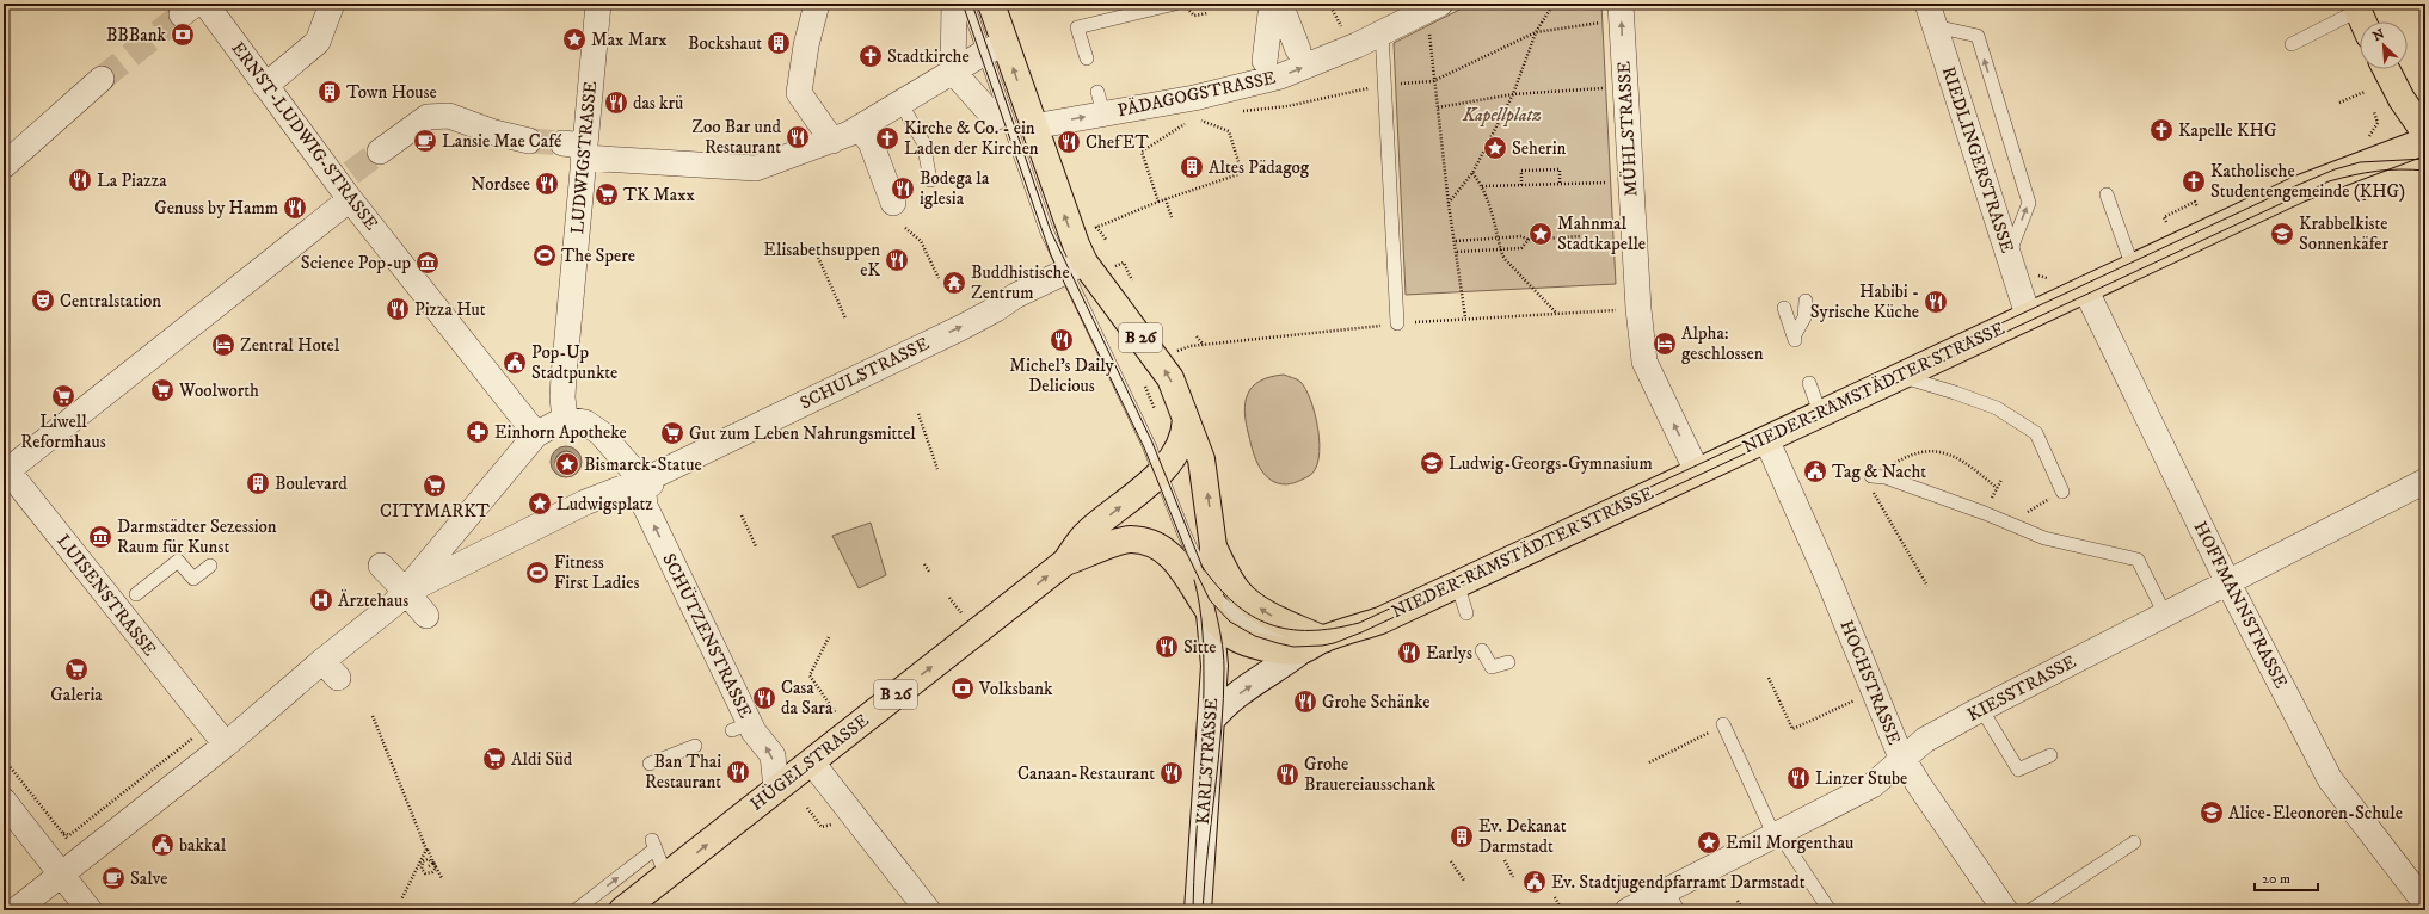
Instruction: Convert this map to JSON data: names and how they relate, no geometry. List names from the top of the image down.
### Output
{
  "streets": {
    "main road": [
      "B 26",
      "NIEDER-RAMSTÄDTER STRASSE",
      "KARLSTRASSE",
      "HÜGELSTRASSE"
    ],
    "street": [
      "PÄDAGOGSTRASSE",
      "MÜHLSTRASSE",
      "ERNST-LUDWIG-STRASSE",
      "LUDWIGSTRASSE",
      "RIEDLINGERSTRASSE",
      "SCHULSTRASSE",
      "LUISENSTRASSE",
      "HOFFMANNSTRASSE",
      "SCHÜTZENSTRASSE",
      "HOCHSTRASSE",
      "KIESSTRASSE"
    ]
  },
  "crossings": [
    ["PÄDAGOGSTRASSE", "B 26"],
    ["MÜHLSTRASSE", "NIEDER-RAMSTÄDTER STRASSE"],
    ["RIEDLINGERSTRASSE", "NIEDER-RAMSTÄDTER STRASSE"],
    ["B 26", "SCHULSTRASSE"],
    ["B 26", "KARLSTRASSE"],
    ["SCHULSTRASSE", "SCHÜTZENSTRASSE"],
    ["SCHULSTRASSE", "KARLSTRASSE"],
    ["NIEDER-RAMSTÄDTER STRASSE", "HOFFMANNSTRASSE"],
    ["NIEDER-RAMSTÄDTER STRASSE", "HOCHSTRASSE"],
    ["NIEDER-RAMSTÄDTER STRASSE", "KARLSTRASSE"],
    ["HOFFMANNSTRASSE", "KIESSTRASSE"],
    ["SCHÜTZENSTRASSE", "HÜGELSTRASSE"],
    ["HOCHSTRASSE", "KIESSTRASSE"],
    ["KARLSTRASSE", "HÜGELSTRASSE"]
  ],
  "one_way": [
    "PÄDAGOGSTRASSE",
    "MÜHLSTRASSE",
    "SCHULSTRASSE",
    "SCHÜTZENSTRASSE",
    "KARLSTRASSE",
    "HÜGELSTRASSE"
  ],
  "parks": ["Kapellplatz"],
  "places": {
    "bank": ["BBBank", "Volksbank"],
    "place": [
      "Max Marx",
      "Seherin",
      "Mahnmal Stadtkapelle",
      "Bismarck-Statue",
      "Ludwigsplatz",
      "Emil Morgenthau"
    ],
    "building": [
      "Bockshaut",
      "Town House",
      "Altes Pädagog",
      "Boulevard",
      "Ev. Dekanat Darmstadt"
    ],
    "church": [
      "Stadtkirche",
      "Kapelle KHG",
      "Kirche & Co. - ein Laden der Kirchen",
      "Katholische Studentengemeinde (KHG)"
    ],
    "restaurant": [
      "das krü",
      "Zoo Bar und Restaurant",
      "ChefET",
      "La Piazza",
      "Nordsee",
      "Bodega la iglesia",
      "Genuss by Hamm",
      "Elisabethsuppen eK",
      "Habibi - Syrische Küche",
      "Pizza Hut",
      "Michel's Daily Delicious",
      "Sitte",
      "Earlys",
      "Casa da Sara",
      "Grohe Schänke",
      "Ban Thai Restaurant",
      "Canaan-Restaurant",
      "Grohe Brauereiausschank",
      "Linzer Stube"
    ],
    "cafe": ["Lansie Mae Café", "Salve"],
    "supermarket": [
      "TK Maxx",
      "Woolworth",
      "Liwell Reformhaus",
      "Gut zum Leben Nahrungsmittel",
      "CITYMARKT",
      "Galeria",
      "Aldi Süd"
    ],
    "school or university": ["Krabbelkiste Sonnenkäfer", "Ludwig-Georgs-Gymnasium", "Alice-Eleonoren-Schule"],
    "sports": ["The Spere", "Fitness First Ladies"],
    "museum": ["Science Pop-up", "Darmstädter Sezession Raum für Kunst"],
    "temple": ["Buddhistische Zentrum"],
    "theatre": ["Centralstation"],
    "hotel": ["Alpha: geschlossen", "Zentral Hotel"],
    "public building": [
      "Pop-Up Stadtpunkte",
      "Tag & Nacht",
      "bakkal",
      "Ev. Stadtjugendpfarramt Darmstadt"
    ],
    "pharmacy": ["Einhorn Apotheke"],
    "hospital": ["Ärztehaus"]
  },
  "scale_bar": "20 m",
  "north": "top left"
}
